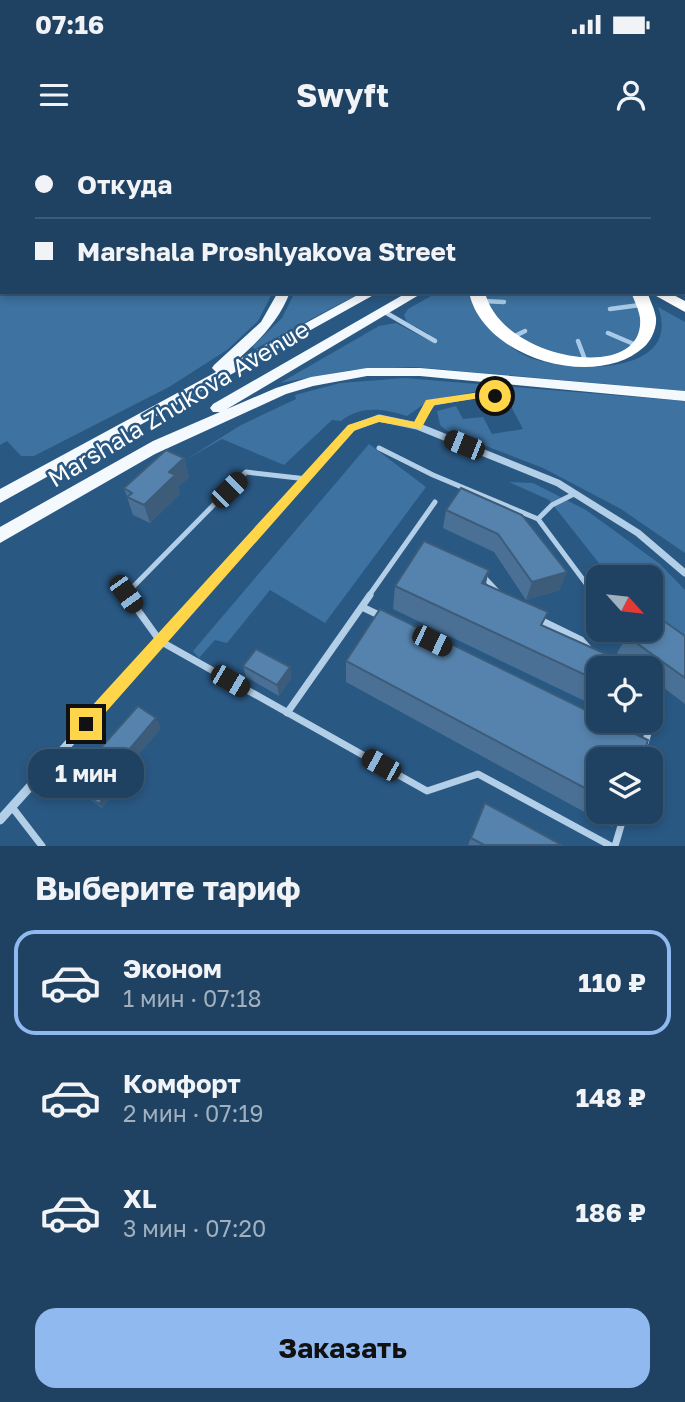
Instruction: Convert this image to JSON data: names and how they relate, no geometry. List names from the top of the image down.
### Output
{
  "streets": {
    "main road": ["Marshala Zhukova Avenue"]
  },
  "north": "bottom right",
  "page": {
    "status": "07:16",
    "header": "Swyft",
    "banner": ["Откуда", "Marshala Proshlyakova Street"],
    "bubble": "1 мин",
    "heading": "Выберите тариф",
    "list": [
      {
        "name": "Эконом",
        "note": "1 мин · 07:18",
        "value": "110 ₽"
      },
      {
        "name": "Комфорт",
        "note": "2 мин · 07:19",
        "value": "148 ₽"
      },
      {
        "name": "XL",
        "note": "3 мин · 07:20",
        "value": "186 ₽"
      }
    ],
    "buttons": "Заказать"
  }
}
